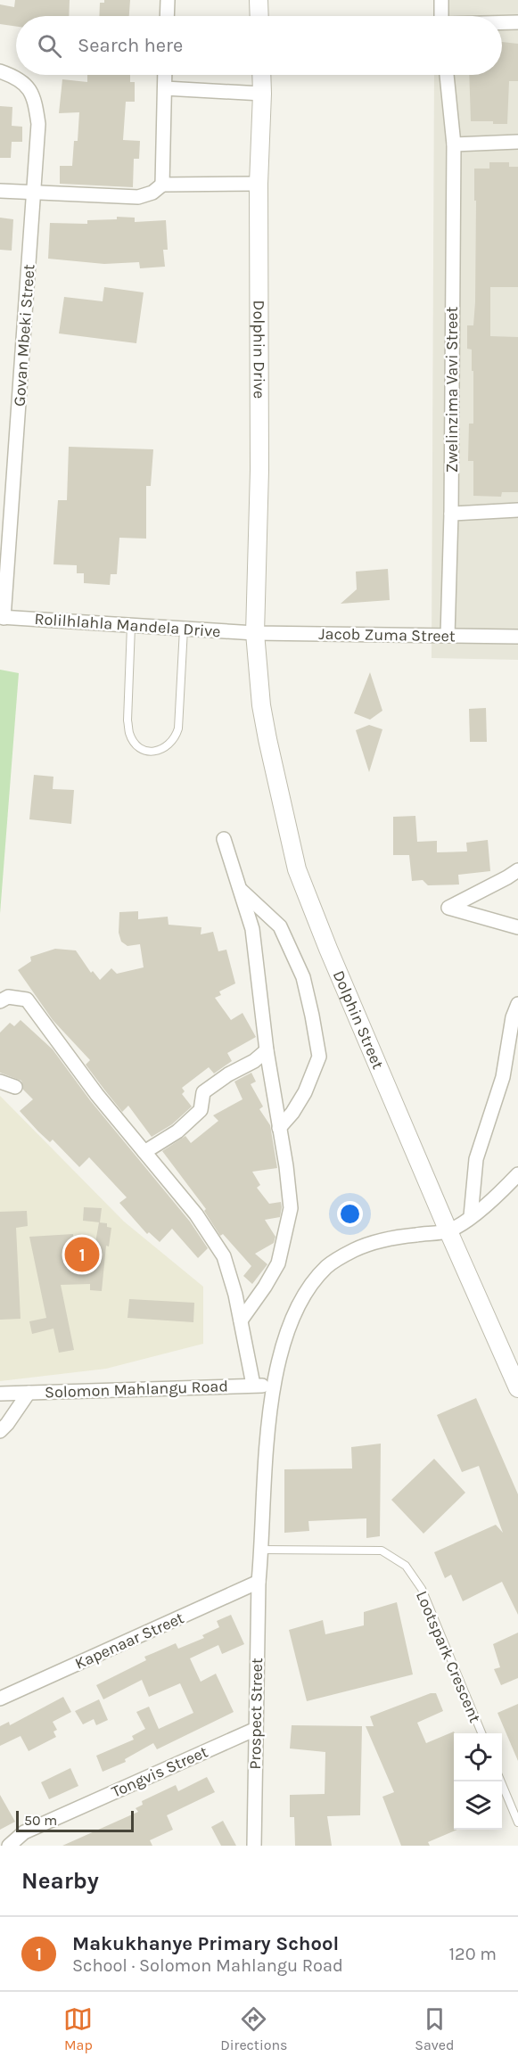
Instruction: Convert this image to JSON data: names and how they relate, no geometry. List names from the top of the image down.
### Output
{
  "streets": {
    "street": [
      "Govan Mbeki Street",
      "Dolphin Drive",
      "Zwelinzima Vavi Street",
      "Rolilhlahla Mandela Drive",
      "Jacob Zuma Street",
      "Dolphin Street",
      "Solomon Mahlangu Road",
      "Kapenaar Street",
      "Prospect Street",
      "Tongvis Street"
    ],
    "lane": ["Lootspark Crescent"]
  },
  "crossings": [
    ["Govan Mbeki Street", "Rolilhlahla Mandela Drive"],
    ["Dolphin Drive", "Rolilhlahla Mandela Drive"],
    ["Dolphin Drive", "Jacob Zuma Street"],
    ["Dolphin Drive", "Dolphin Street"],
    ["Zwelinzima Vavi Street", "Jacob Zuma Street"],
    ["Rolilhlahla Mandela Drive", "Jacob Zuma Street"],
    ["Rolilhlahla Mandela Drive", "Dolphin Street"],
    ["Jacob Zuma Street", "Dolphin Street"],
    ["Dolphin Street", "Prospect Street"],
    ["Solomon Mahlangu Road", "Prospect Street"],
    ["Kapenaar Street", "Prospect Street"],
    ["Lootspark Crescent", "Prospect Street"],
    ["Prospect Street", "Tongvis Street"]
  ],
  "scale_bar": "50 m",
  "page": {
    "search": "Search here",
    "pins": "1",
    "scale": "50 m",
    "heading": "Nearby",
    "list": [
      {
        "mark": "1",
        "name": "Makukhanye Primary School",
        "note": "School · Solomon Mahlangu Road",
        "value": "120 m"
      }
    ],
    "nav": ["Map", "Directions", "Saved"]
  }
}
